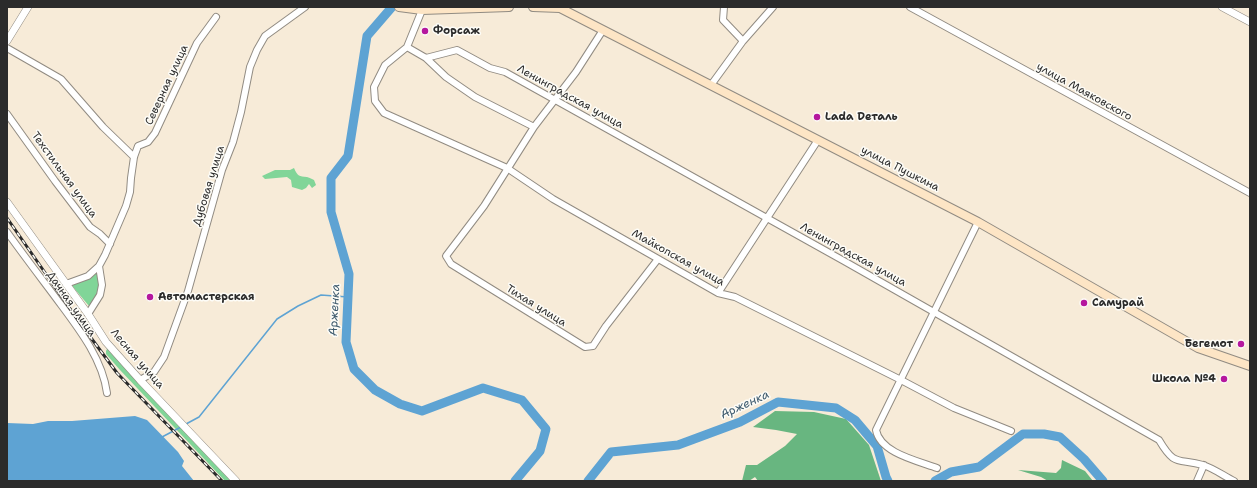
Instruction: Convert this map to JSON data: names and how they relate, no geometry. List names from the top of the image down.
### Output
{
  "streets": {
    "main road": ["улица Пушкина"],
    "street": [
      "Северная улица",
      "улица Маяковского",
      "Ленинградская улица",
      "Техстильная улица",
      "Дубовая улица",
      "Майкопская улица",
      "Дачная улица",
      "Тихая улица",
      "Лесная улица"
    ]
  },
  "crossings": [
    ["Дубовая улица", "Лесная улица"],
    ["Майкопская улица", "Тихая улица"]
  ],
  "water": ["Арженка"],
  "places": [
    "Форсаж",
    "Lada Dеталь",
    "Автомастерская",
    "Самурай",
    "Бегемот",
    "Школа №4"
  ]
}
